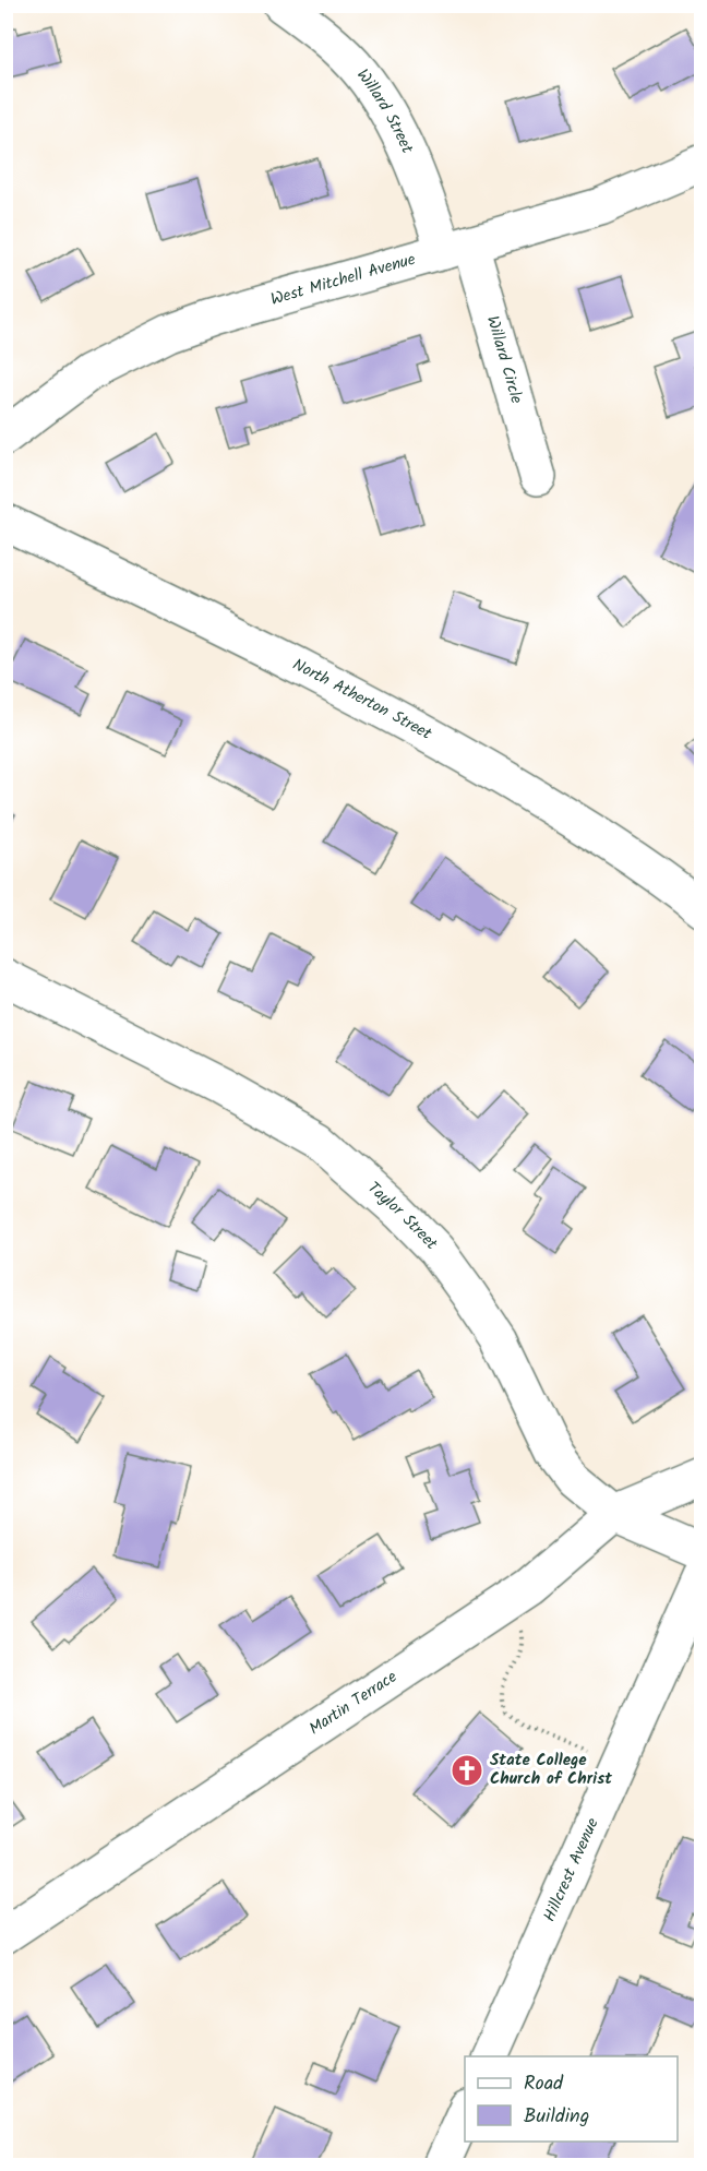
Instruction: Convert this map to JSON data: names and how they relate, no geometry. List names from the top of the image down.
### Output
{
  "streets": {
    "street": [
      "Willard Street",
      "West Mitchell Avenue",
      "Willard Circle",
      "North Atherton Street",
      "Taylor Street",
      "Martin Terrace",
      "Hillcrest Avenue"
    ]
  },
  "crossings": [
    ["Willard Street", "West Mitchell Avenue"],
    ["Willard Street", "Willard Circle"],
    ["West Mitchell Avenue", "Willard Circle"],
    ["Taylor Street", "Martin Terrace"]
  ],
  "places": {
    "church": ["State College Church of Christ"]
  },
  "legend": ["Road", "Building"]
}
